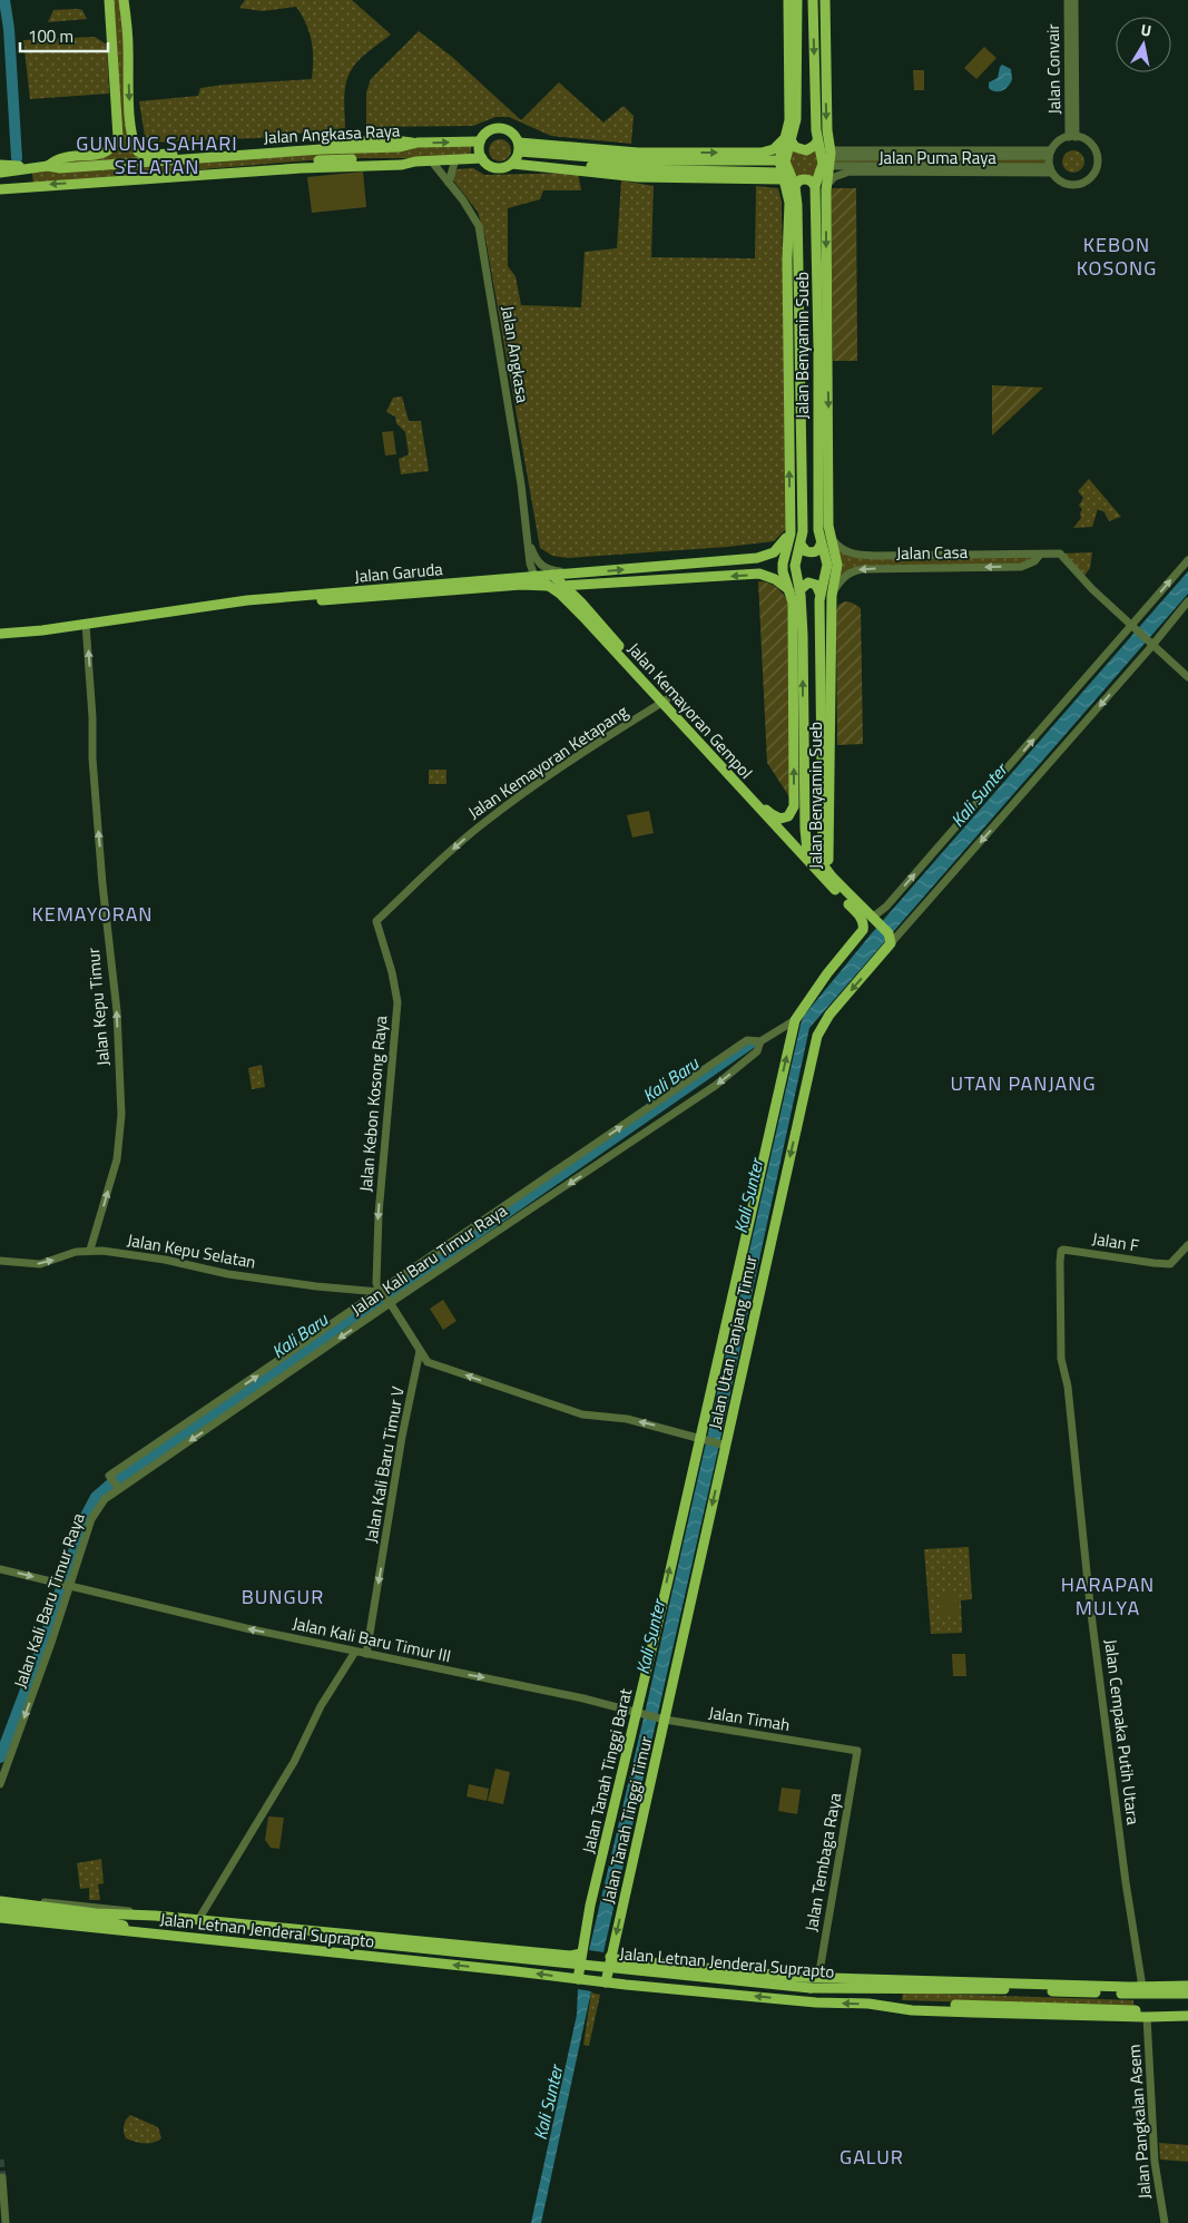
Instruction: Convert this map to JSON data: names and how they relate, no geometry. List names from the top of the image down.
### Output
{
  "streets": {
    "main road": [
      "Jalan Angkasa Raya",
      "Jalan Benyamin Sueb",
      "Jalan Garuda",
      "Jalan Kemayoran Gempol",
      "Jalan Utan Panjang Timur",
      "Jalan Tanah Tinggi Barat",
      "Jalan Tanah Tinggi Timur",
      "Jalan Letnan Jenderal Suprapto"
    ],
    "street": [
      "Jalan Convair",
      "Jalan Puma Raya",
      "Jalan Angkasa",
      "Jalan Casa",
      "Jalan Kemayoran Ketapang",
      "Jalan Kepu Timur",
      "Jalan Kebon Kosong Raya",
      "Jalan F",
      "Jalan Kepu Selatan",
      "Jalan Kali Baru Timur Raya",
      "Jalan Kali Baru Timur V",
      "Jalan Kali Baru Timur III",
      "Jalan Timah",
      "Jalan Cempaka Putih Utara",
      "Jalan Tembaga Raya",
      "Jalan Pangkalan Asem"
    ]
  },
  "crossings": [
    ["Jalan Convair", "Jalan Puma Raya"],
    ["Jalan Angkasa Raya", "Jalan Angkasa"],
    ["Jalan Puma Raya", "Jalan Benyamin Sueb"],
    ["Jalan Benyamin Sueb", "Jalan Casa"],
    ["Jalan Benyamin Sueb", "Jalan Garuda"],
    ["Jalan Benyamin Sueb", "Jalan Kemayoran Gempol"],
    ["Jalan Angkasa", "Jalan Garuda"],
    ["Jalan Angkasa", "Jalan Kemayoran Gempol"],
    ["Jalan Garuda", "Jalan Kemayoran Gempol"],
    ["Jalan Garuda", "Jalan Kepu Timur"],
    ["Jalan Kemayoran Gempol", "Jalan Kemayoran Ketapang"],
    ["Jalan Kemayoran Gempol", "Jalan Kali Baru Timur Raya"],
    ["Jalan Kemayoran Gempol", "Jalan Tanah Tinggi Barat"],
    ["Jalan Kemayoran Ketapang", "Jalan Kebon Kosong Raya"],
    ["Jalan Kepu Timur", "Jalan Kepu Selatan"],
    ["Jalan Kebon Kosong Raya", "Jalan Kepu Selatan"],
    ["Jalan F", "Jalan Cempaka Putih Utara"],
    ["Jalan Kali Baru Timur Raya", "Jalan Kali Baru Timur III"],
    ["Jalan Kali Baru Timur Raya", "Jalan Tanah Tinggi Barat"],
    ["Jalan Utan Panjang Timur", "Jalan Tanah Tinggi Timur"],
    ["Jalan Kali Baru Timur V", "Jalan Kali Baru Timur III"],
    ["Jalan Kali Baru Timur III", "Jalan Timah"],
    ["Jalan Kali Baru Timur III", "Jalan Tanah Tinggi Barat"],
    ["Jalan Timah", "Jalan Tanah Tinggi Barat"],
    ["Jalan Timah", "Jalan Tanah Tinggi Timur"],
    ["Jalan Timah", "Jalan Tembaga Raya"],
    ["Jalan Cempaka Putih Utara", "Jalan Letnan Jenderal Suprapto"],
    ["Jalan Tanah Tinggi Barat", "Jalan Letnan Jenderal Suprapto"],
    ["Jalan Tanah Tinggi Timur", "Jalan Letnan Jenderal Suprapto"],
    ["Jalan Tembaga Raya", "Jalan Letnan Jenderal Suprapto"],
    ["Jalan Letnan Jenderal Suprapto", "Jalan Pangkalan Asem"]
  ],
  "one_way": [
    "Jalan Kemayoran Ketapang",
    "Jalan Kepu Timur",
    "Jalan Kebon Kosong Raya",
    "Jalan Utan Panjang Timur",
    "Jalan Kali Baru Timur V",
    "Jalan Tanah Tinggi Barat",
    "Jalan Tanah Tinggi Timur"
  ],
  "districts": [
    "GUNUNG SAHARI SELATAN",
    "KEBON KOSONG",
    "KEMAYORAN",
    "UTAN PANJANG",
    "HARAPAN MULYA",
    "BUNGUR",
    "GALUR"
  ],
  "water": ["Kali Sunter", "Kali Baru"],
  "scale_bar": "100 m",
  "north": "top"
}
